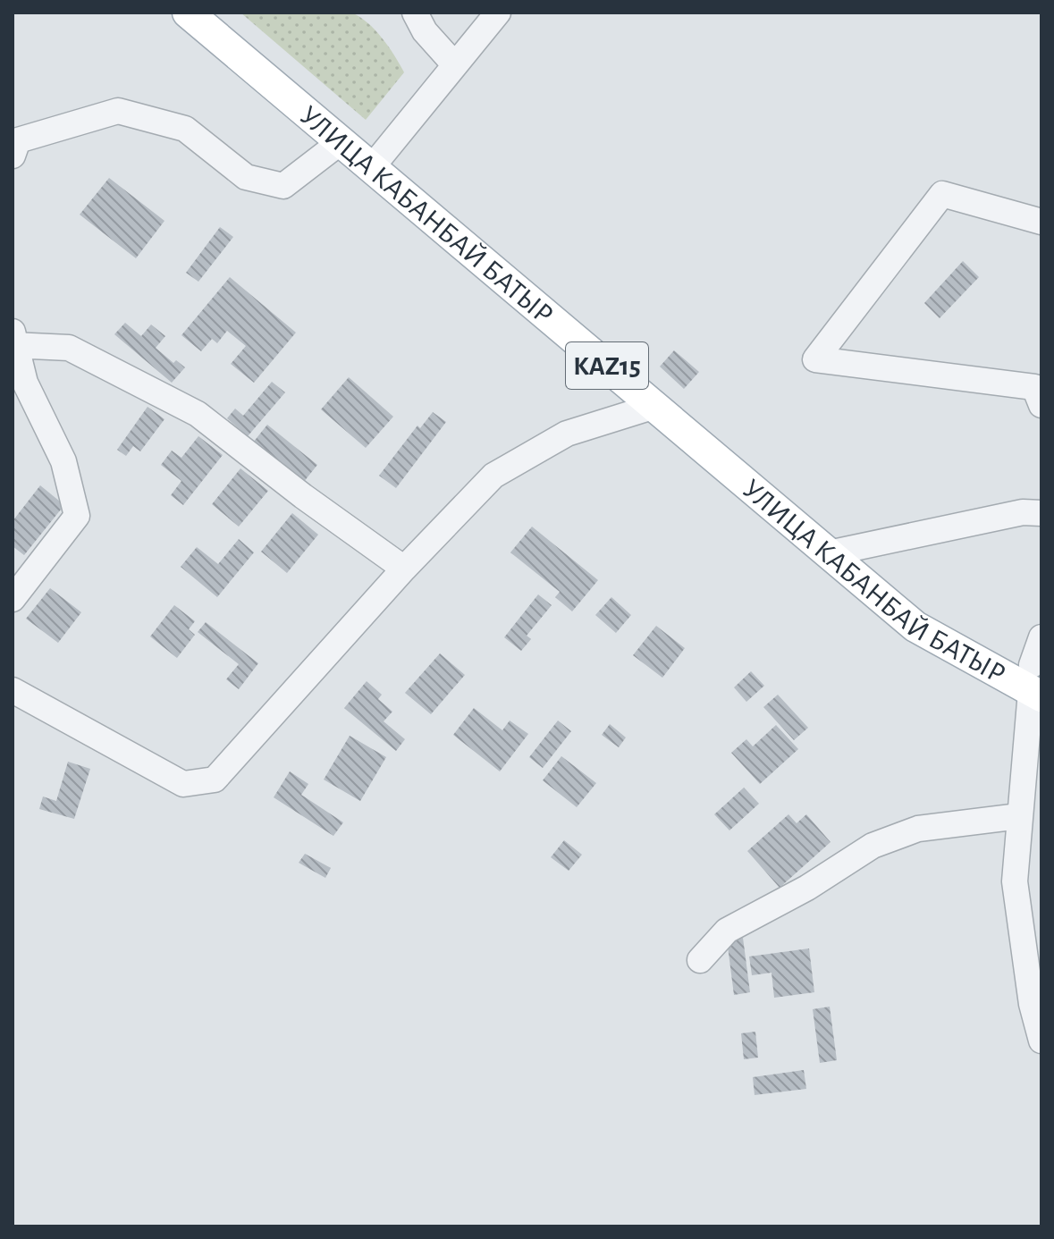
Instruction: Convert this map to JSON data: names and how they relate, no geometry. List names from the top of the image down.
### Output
{
  "streets": {
    "main road": ["УЛИЦА КАБАНБАЙ БАТЫР", "KAZ15"]
  }
}
